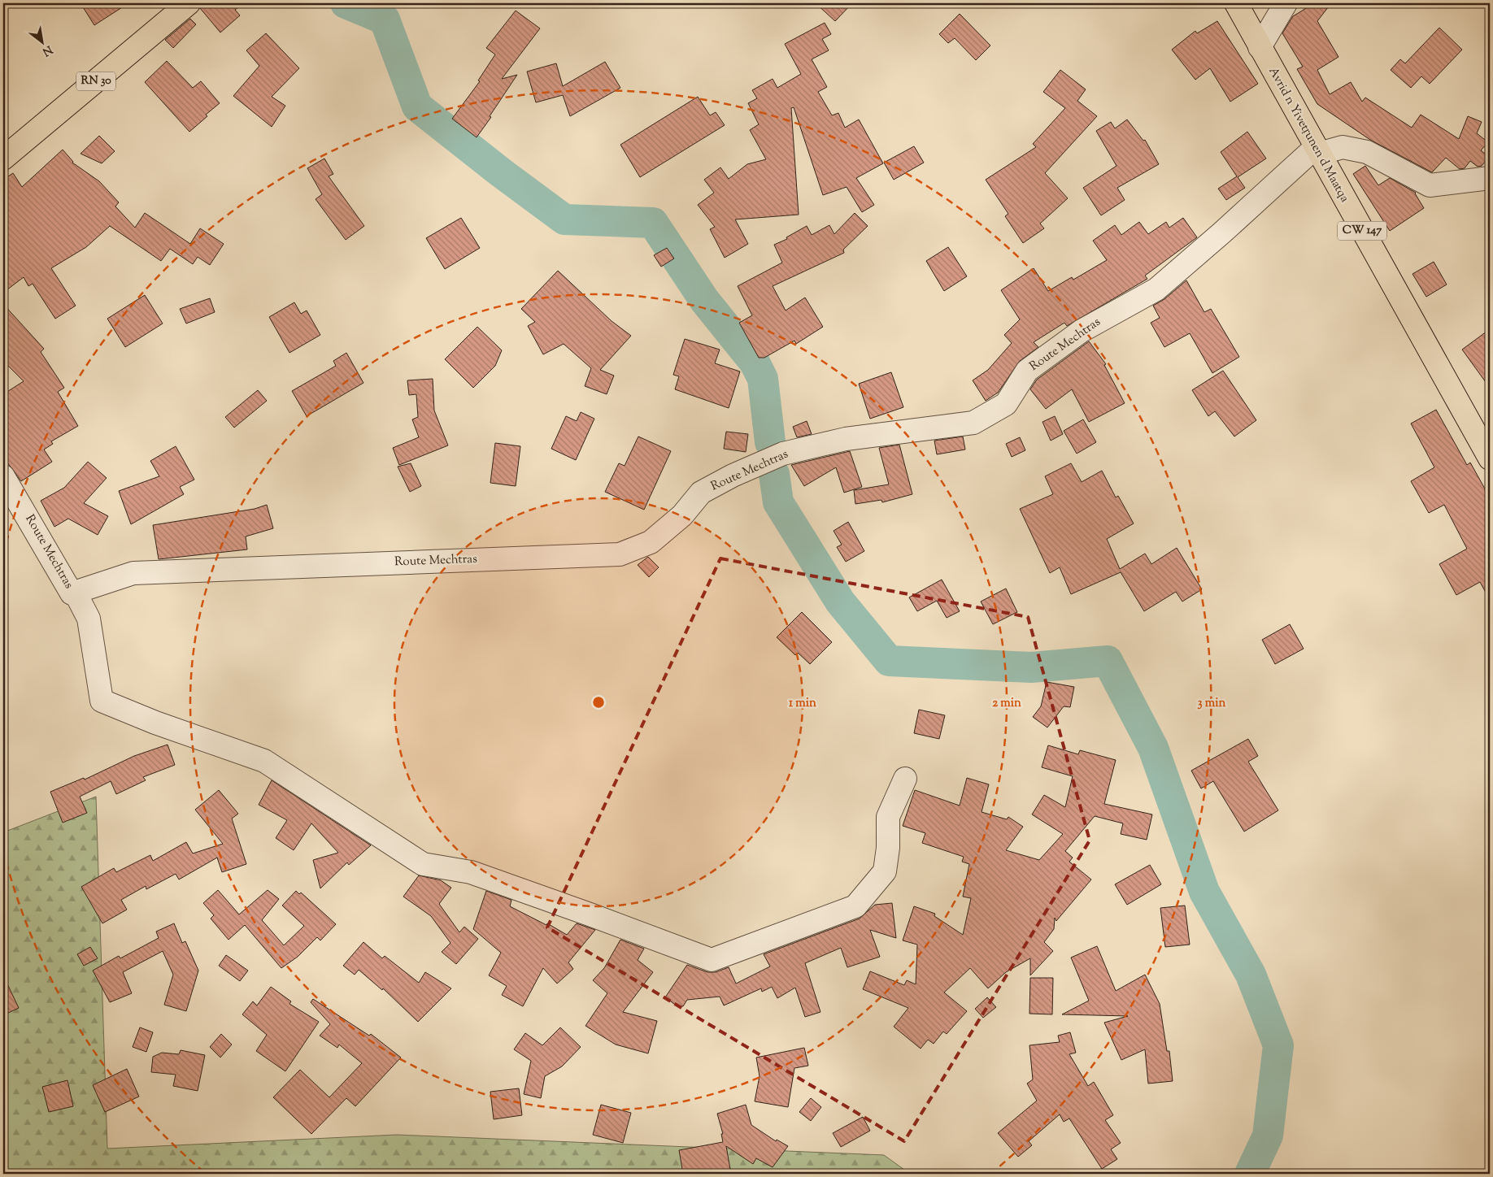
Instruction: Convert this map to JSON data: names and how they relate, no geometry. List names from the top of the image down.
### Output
{
  "streets": {
    "main road": ["RN 30", "Avrid n Yivetṛunen d Maatqa", "CW 147"],
    "street": ["Route Mechtras"]
  },
  "crossings": [
    ["Avrid n Yivetṛunen d Maatqa", "Route Mechtras"]
  ],
  "north": "bottom right",
  "rings": ["1 min", "2 min", "3 min"]
}
